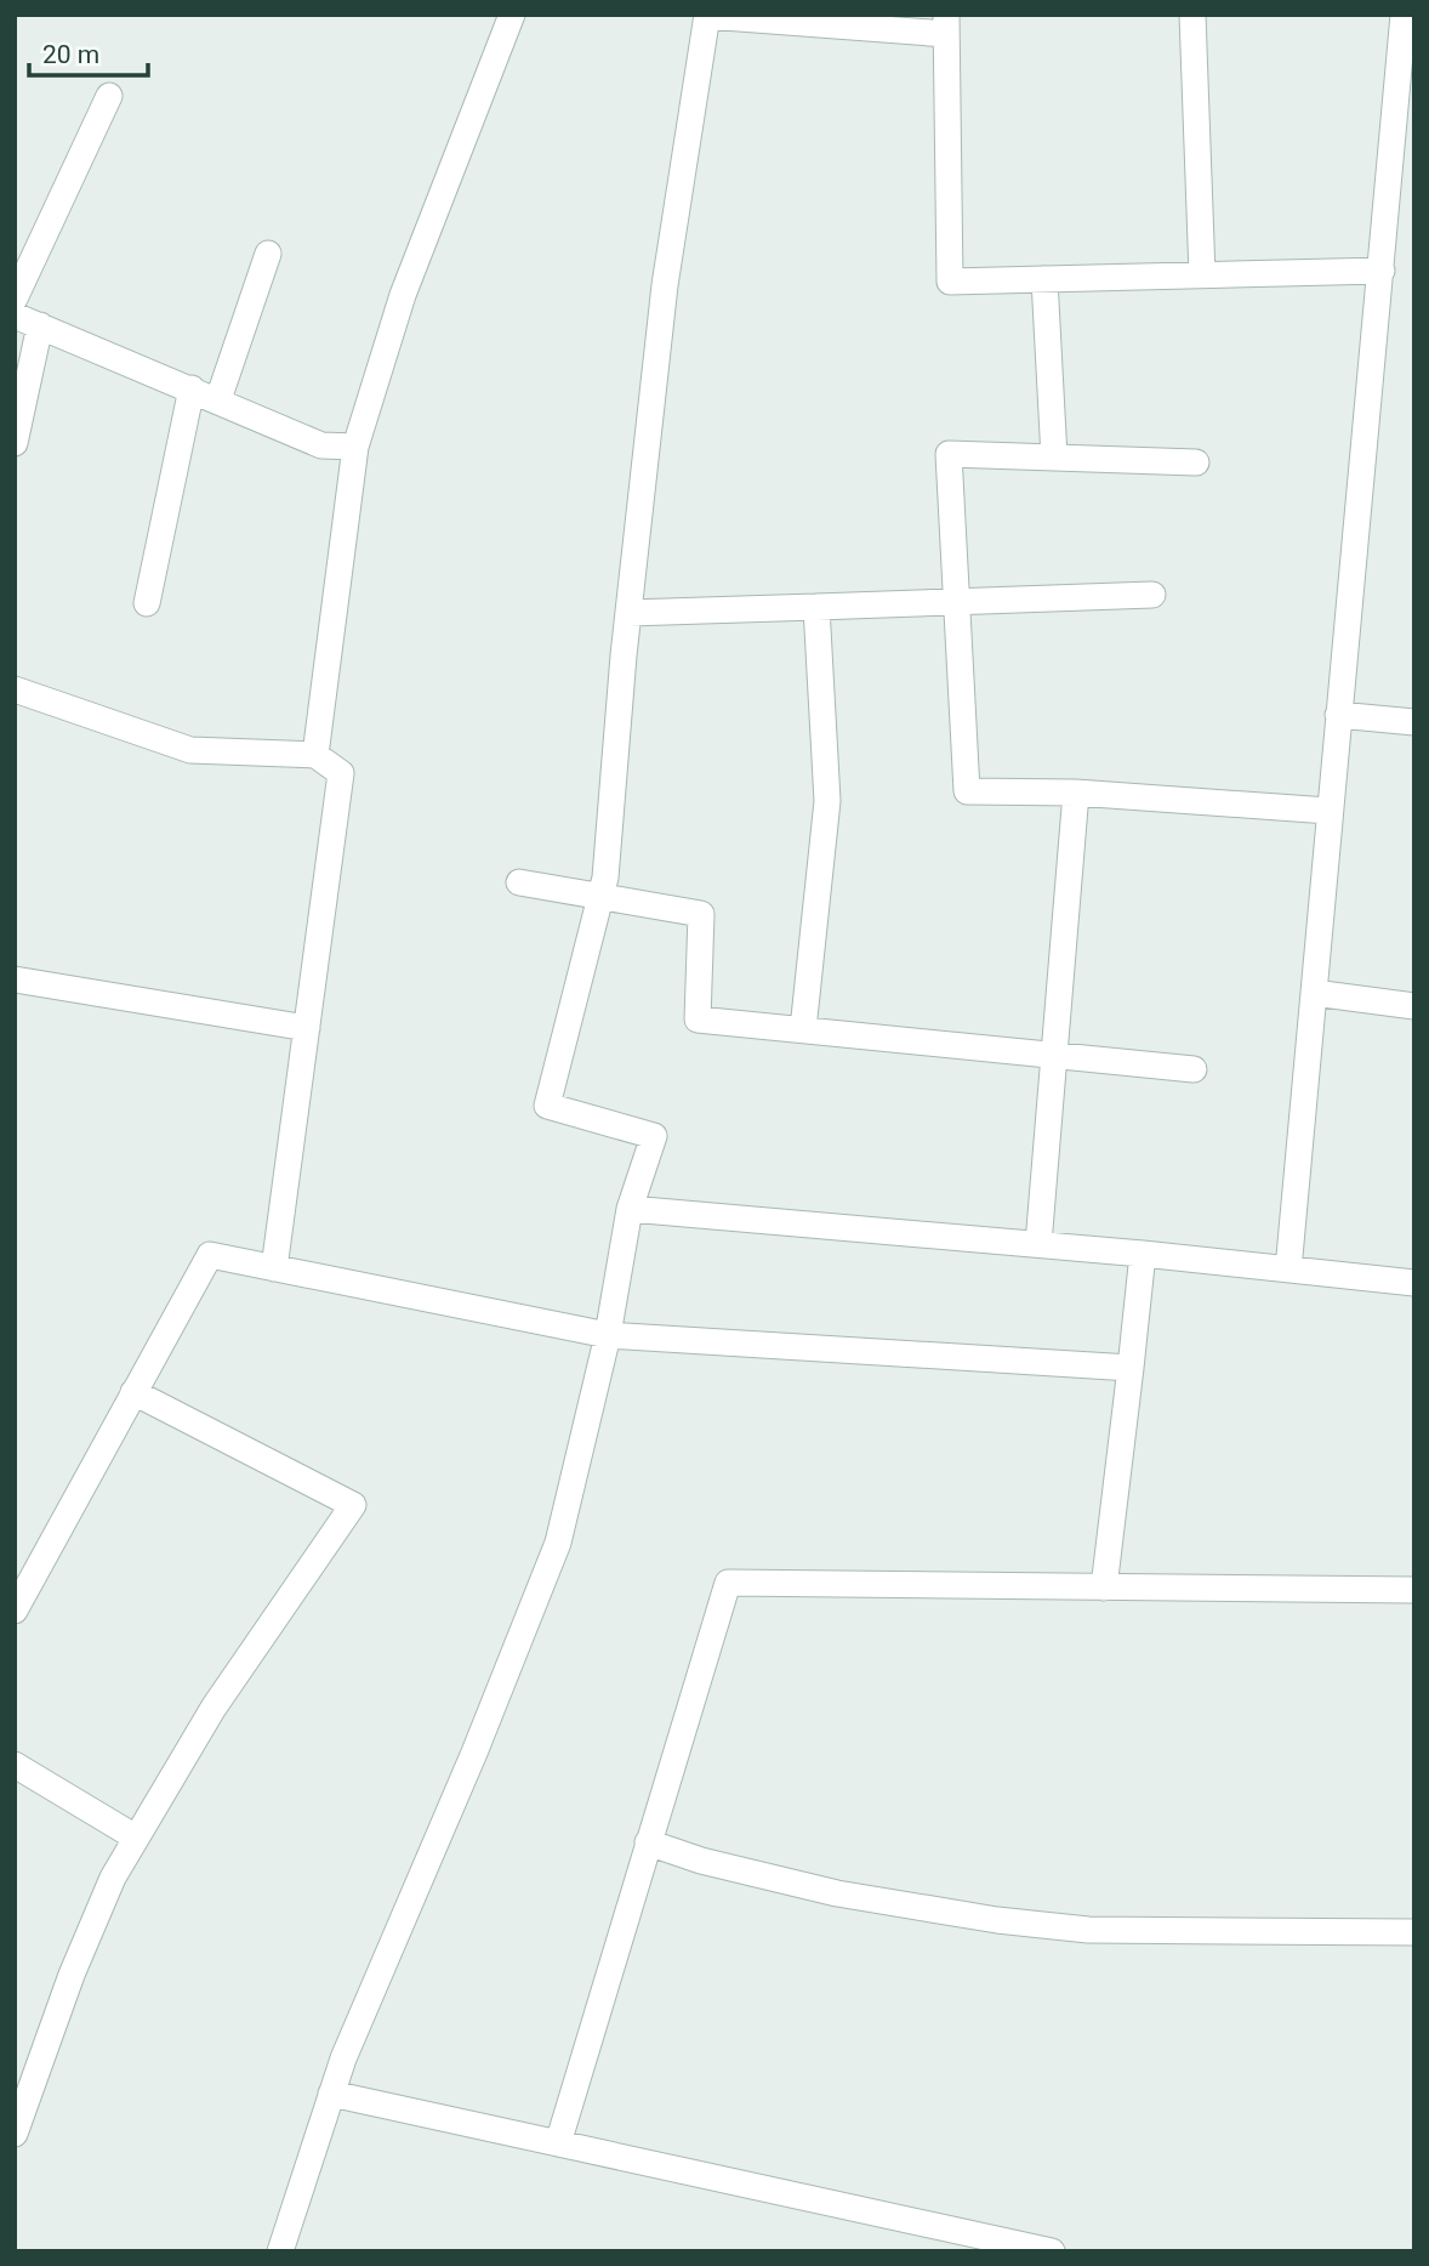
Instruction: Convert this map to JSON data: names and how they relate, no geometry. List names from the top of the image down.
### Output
{
  "scale_bar": "20 m"
}
